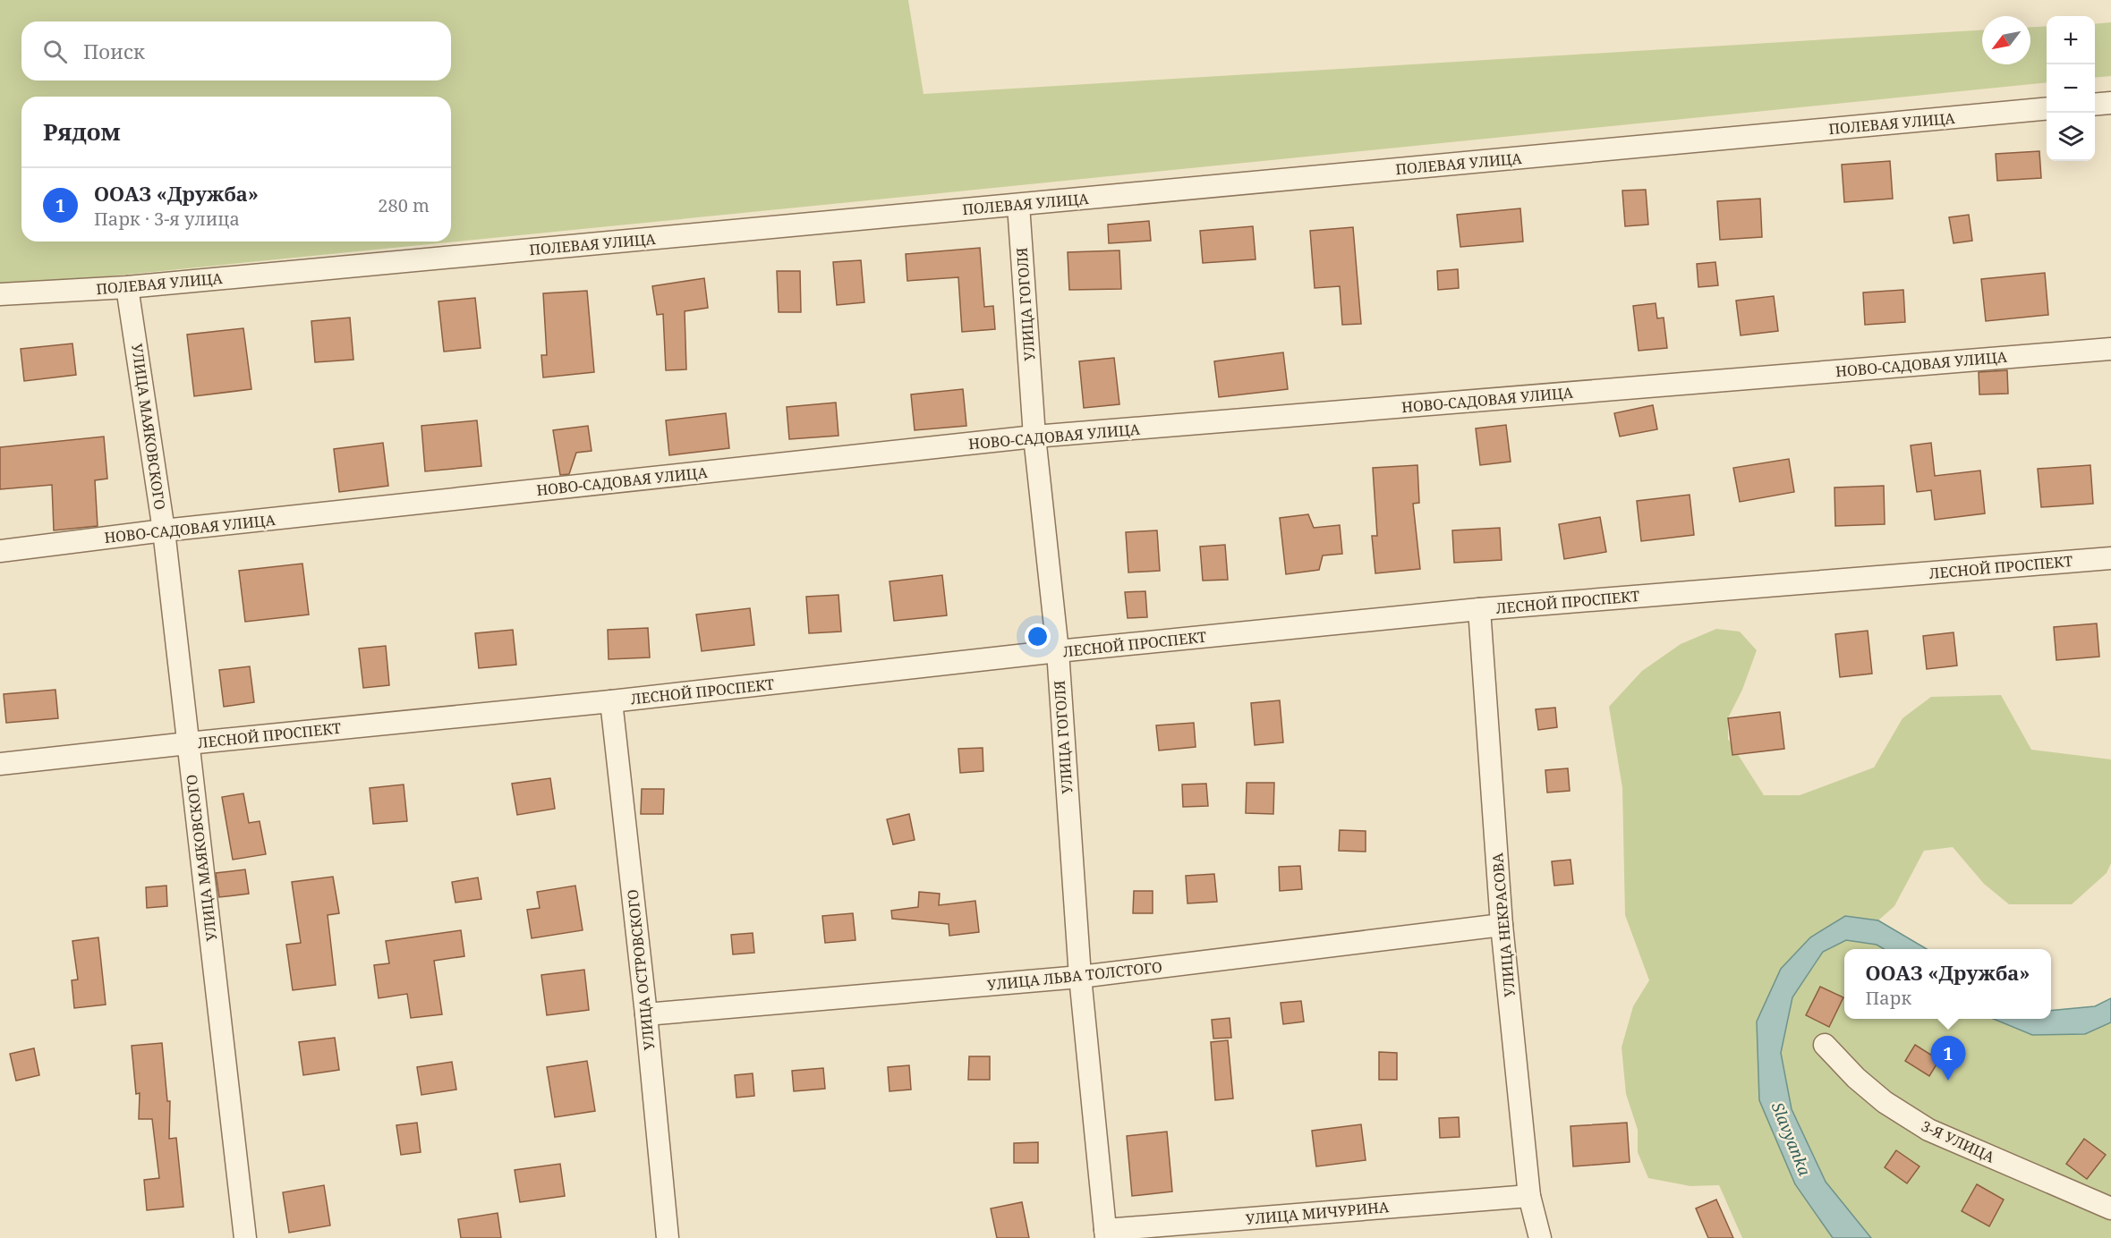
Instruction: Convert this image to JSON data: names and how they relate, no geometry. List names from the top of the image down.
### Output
{
  "streets": {
    "street": [
      "ПОЛЕВАЯ УЛИЦА",
      "УЛИЦА ГОГОЛЯ",
      "НОВО-САДОВАЯ УЛИЦА",
      "УЛИЦА МАЯКОВСКОГО",
      "ЛЕСНОЙ ПРОСПЕКТ",
      "УЛИЦА НЕКРАСОВА",
      "УЛИЦА ОСТРОВСКОГО",
      "УЛИЦА ЛЬВА ТОЛСТОГО",
      "3-Я УЛИЦА",
      "УЛИЦА МИЧУРИНА"
    ]
  },
  "crossings": [
    ["ПОЛЕВАЯ УЛИЦА", "УЛИЦА ГОГОЛЯ"],
    ["ПОЛЕВАЯ УЛИЦА", "УЛИЦА МАЯКОВСКОГО"],
    ["УЛИЦА ГОГОЛЯ", "НОВО-САДОВАЯ УЛИЦА"],
    ["УЛИЦА ГОГОЛЯ", "ЛЕСНОЙ ПРОСПЕКТ"],
    ["УЛИЦА ГОГОЛЯ", "УЛИЦА ЛЬВА ТОЛСТОГО"],
    ["УЛИЦА ГОГОЛЯ", "УЛИЦА МИЧУРИНА"],
    ["НОВО-САДОВАЯ УЛИЦА", "УЛИЦА МАЯКОВСКОГО"],
    ["УЛИЦА МАЯКОВСКОГО", "ЛЕСНОЙ ПРОСПЕКТ"],
    ["ЛЕСНОЙ ПРОСПЕКТ", "УЛИЦА НЕКРАСОВА"],
    ["ЛЕСНОЙ ПРОСПЕКТ", "УЛИЦА ОСТРОВСКОГО"],
    ["УЛИЦА НЕКРАСОВА", "УЛИЦА ЛЬВА ТОЛСТОГО"],
    ["УЛИЦА НЕКРАСОВА", "УЛИЦА МИЧУРИНА"],
    ["УЛИЦА ОСТРОВСКОГО", "УЛИЦА ЛЬВА ТОЛСТОГО"]
  ],
  "water": ["Slavyanka"],
  "north": "bottom left",
  "page": {
    "map_buttons": ["+", "−"],
    "search": "Поиск",
    "heading": "Рядом",
    "list": [
      {
        "mark": "1",
        "name": "ООАЗ «Дружба»",
        "note": "Парк · 3-я улица",
        "value": "280 m"
      }
    ],
    "popup": ["ООАЗ «Дружба»", "Парк"],
    "pins": "1"
  }
}
